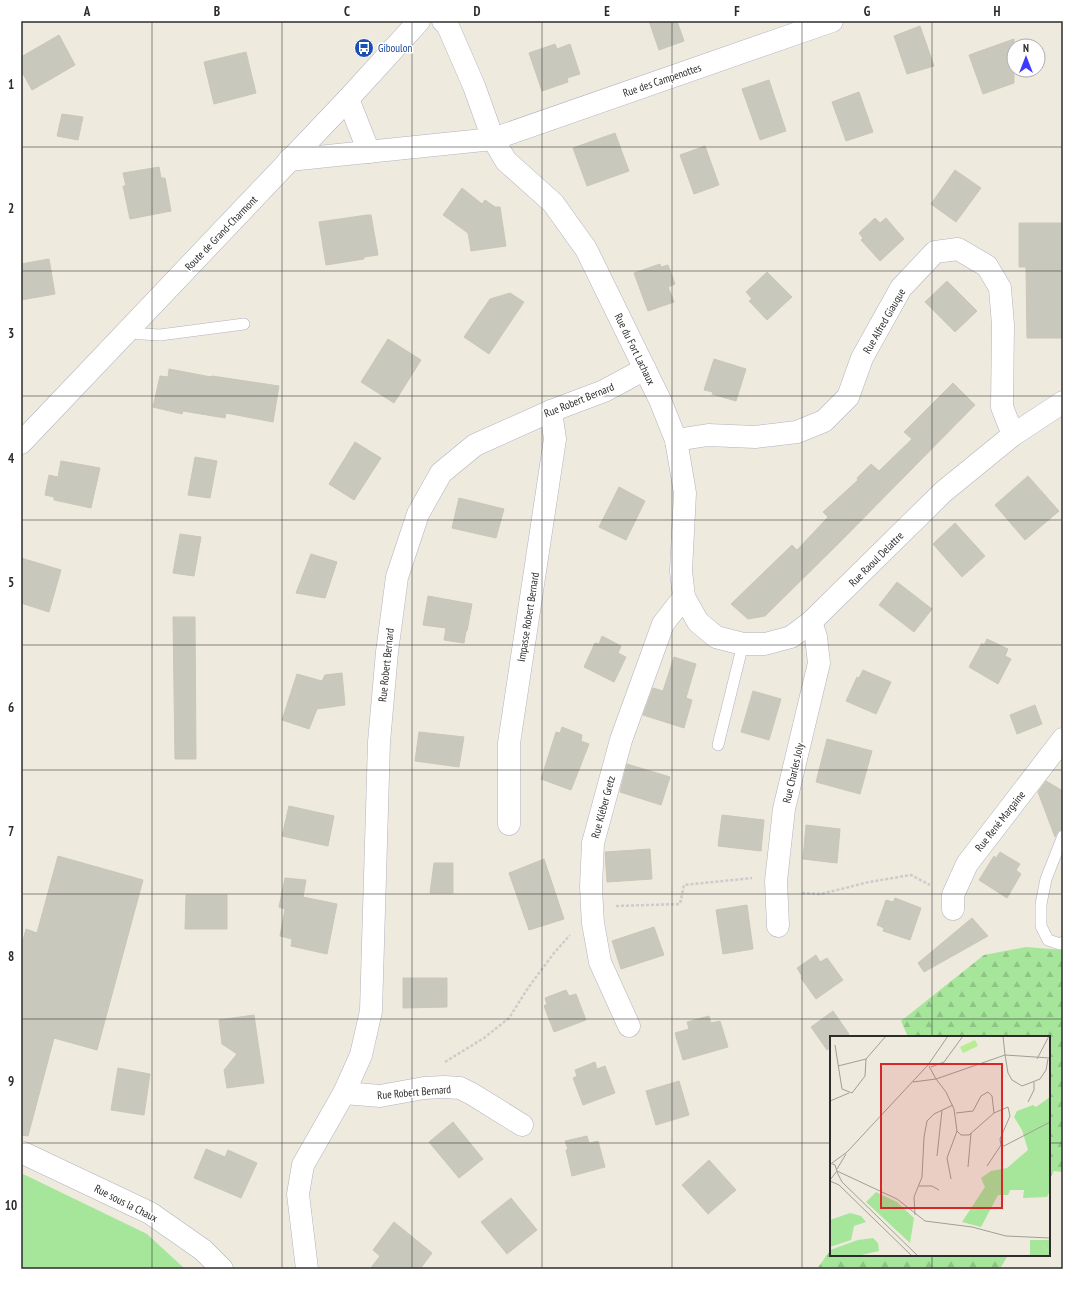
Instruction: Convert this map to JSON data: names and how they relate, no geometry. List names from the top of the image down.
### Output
{
  "streets": {
    "street": [
      "Rue des Campenottes",
      "Route de Grand-Charmont",
      "Rue Alfred Giauque",
      "Rue du Fort Lachaux",
      "Rue Robert Bernard",
      "Rue Raoul Delattre",
      "Impasse Robert Bernard",
      "Rue Charles Joly",
      "Rue Kléber Gretz",
      "Rue René Margaine",
      "Rue sous la Chaux"
    ]
  },
  "crossings": [
    ["Rue des Campenottes", "Rue du Fort Lachaux"],
    ["Rue Alfred Giauque", "Rue du Fort Lachaux"],
    ["Rue Alfred Giauque", "Rue Raoul Delattre"],
    ["Rue du Fort Lachaux", "Rue Robert Bernard"],
    ["Rue du Fort Lachaux", "Rue Raoul Delattre"],
    ["Rue du Fort Lachaux", "Rue Kléber Gretz"],
    ["Rue Robert Bernard", "Impasse Robert Bernard"],
    ["Rue Raoul Delattre", "Rue Charles Joly"],
    ["Rue Raoul Delattre", "Rue Kléber Gretz"]
  ],
  "places": {
    "bus stop": ["Giboulon"]
  },
  "north": "top",
  "grid": {
    "columns": [
      "A",
      "B",
      "C",
      "D",
      "E",
      "F",
      "G",
      "H"
    ],
    "rows": [
      "1",
      "2",
      "3",
      "4",
      "5",
      "6",
      "7",
      "8",
      "9",
      "10"
    ]
  }
}
